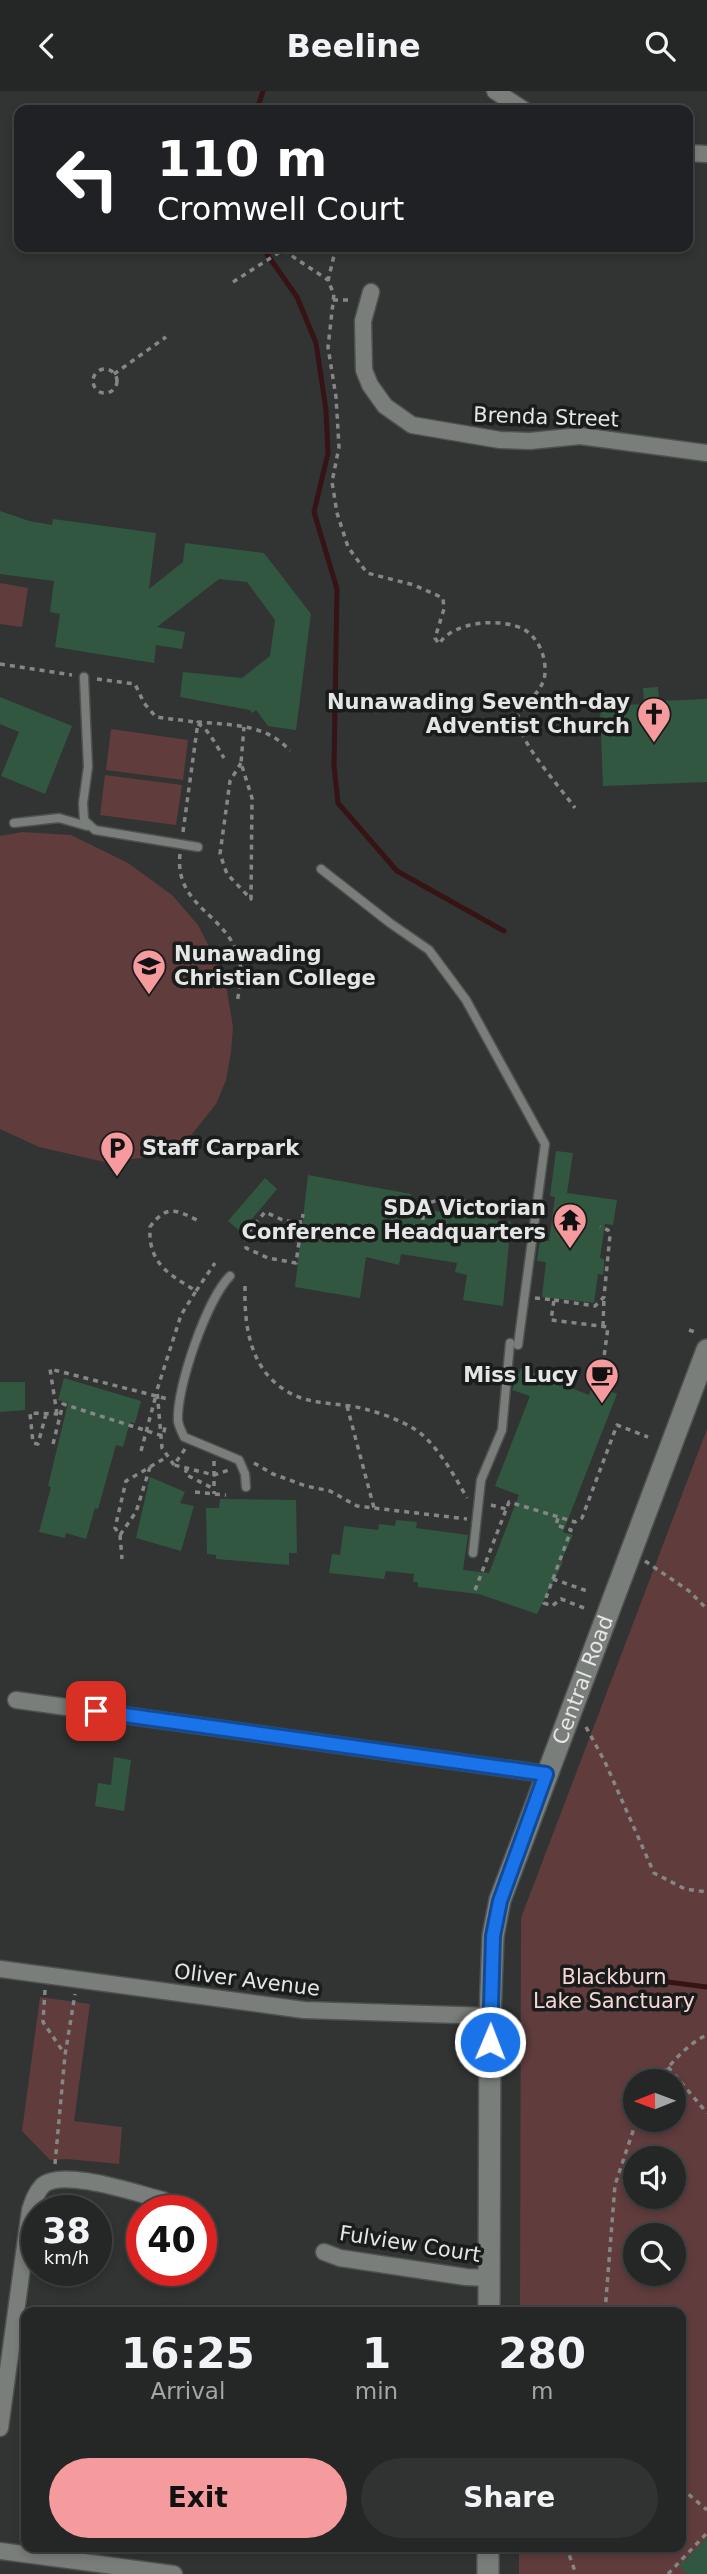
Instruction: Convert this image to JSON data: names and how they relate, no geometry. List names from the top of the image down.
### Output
{
  "streets": {
    "street": [
      "Brenda Street",
      "Central Road",
      "Oliver Avenue",
      "Fulview Court"
    ]
  },
  "crossings": [
    ["Central Road", "Oliver Avenue"],
    ["Central Road", "Fulview Court"]
  ],
  "parks": ["Blackburn Lake Sanctuary"],
  "places": {
    "church": ["Nunawading Seventh-day Adventist Church"],
    "school or university": ["Nunawading Christian College"],
    "parking": ["Staff Carpark"],
    "temple": ["SDA Victorian Conference Headquarters"],
    "cafe": ["Miss Lucy"]
  },
  "north": "left",
  "page": {
    "header": "Beeline",
    "turn": ["110 m", "Cromwell Court"],
    "speed": "38 km/h",
    "limit": "40",
    "eta": [
      "16:25",
      "Arrival",
      "1",
      "min",
      "280",
      "m"
    ],
    "buttons": ["Exit", "Share"]
  }
}
